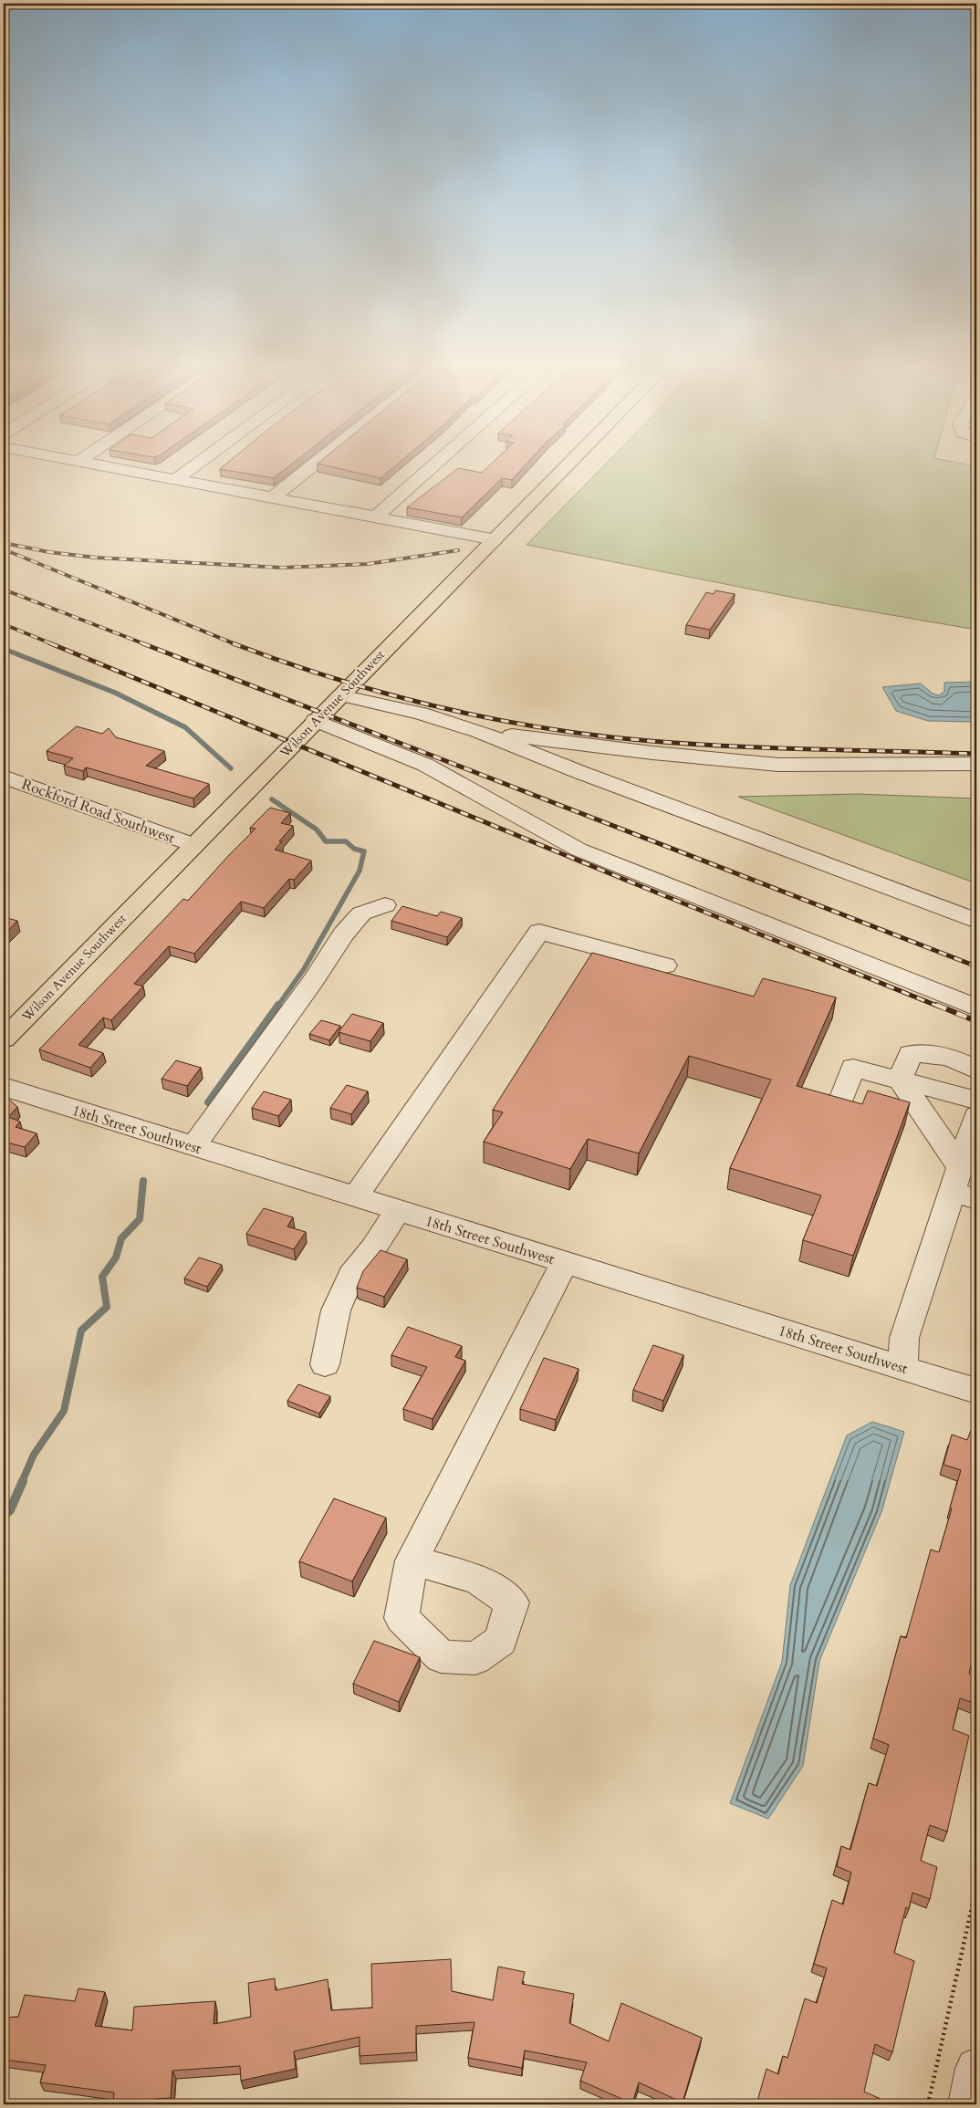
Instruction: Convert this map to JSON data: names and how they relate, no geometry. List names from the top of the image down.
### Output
{
  "streets": {
    "main road": ["Wilson Avenue Southwest"],
    "street": ["Rockford Road Southwest", "18th Street Southwest"]
  },
  "crossings": [
    ["Wilson Avenue Southwest", "Rockford Road Southwest"]
  ]
}
